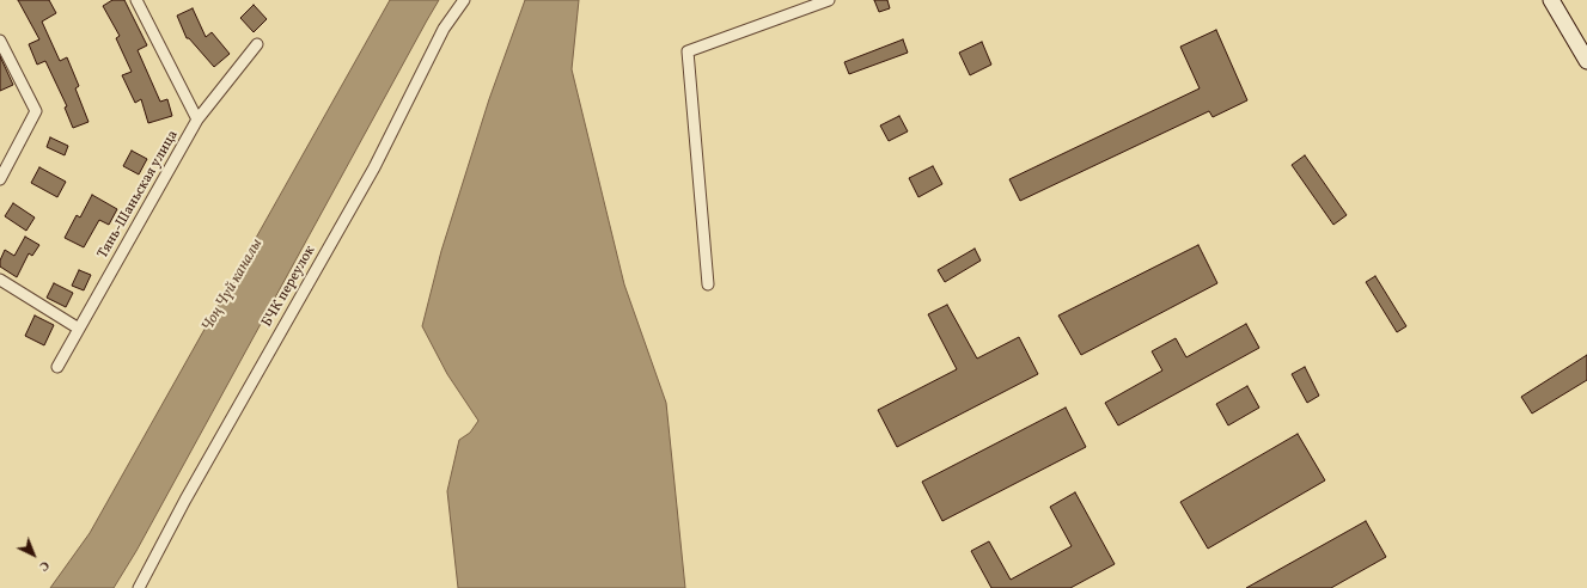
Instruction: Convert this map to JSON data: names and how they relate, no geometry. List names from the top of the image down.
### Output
{
  "streets": {
    "street": ["Тянь-Шаньская улица", "БЧК переулок"]
  },
  "water": ["Чоң Чүй каналы"],
  "north": "bottom right"
}
